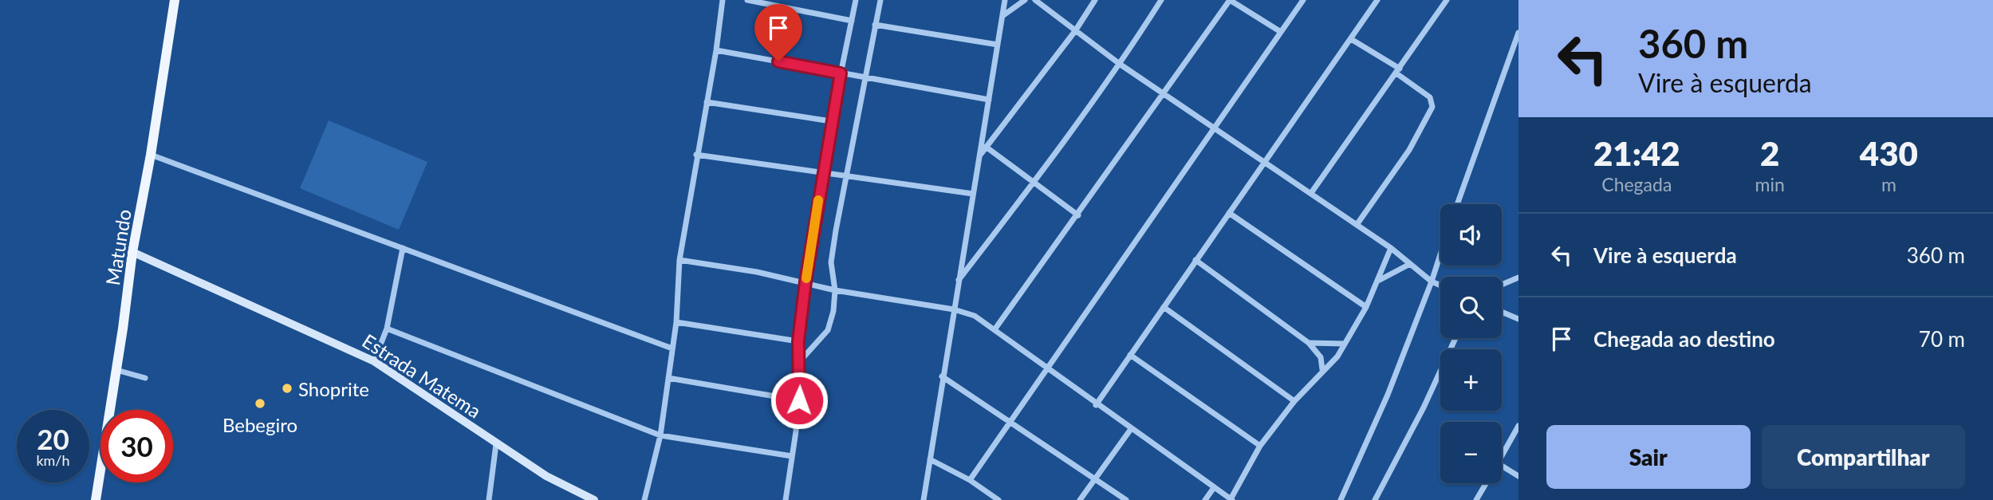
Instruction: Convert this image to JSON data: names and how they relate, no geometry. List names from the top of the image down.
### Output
{
  "streets": {
    "main road": ["Matundo"],
    "street": ["Estrada Matema"]
  },
  "crossings": [
    ["Matundo", "Estrada Matema"]
  ],
  "places": ["Shoprite", "Bebegiro"],
  "page": {
    "turn": ["360 m", "Vire à esquerda"],
    "eta": [
      "21:42",
      "Chegada",
      "2",
      "min",
      "430",
      "m"
    ],
    "map_buttons": ["+", "−"],
    "list": [
      {
        "name": "Vire à esquerda",
        "value": "360 m"
      },
      {
        "name": "Chegada ao destino",
        "value": "70 m"
      }
    ],
    "speed": "20 km/h",
    "limit": "30",
    "buttons": ["Sair", "Compartilhar"]
  }
}
